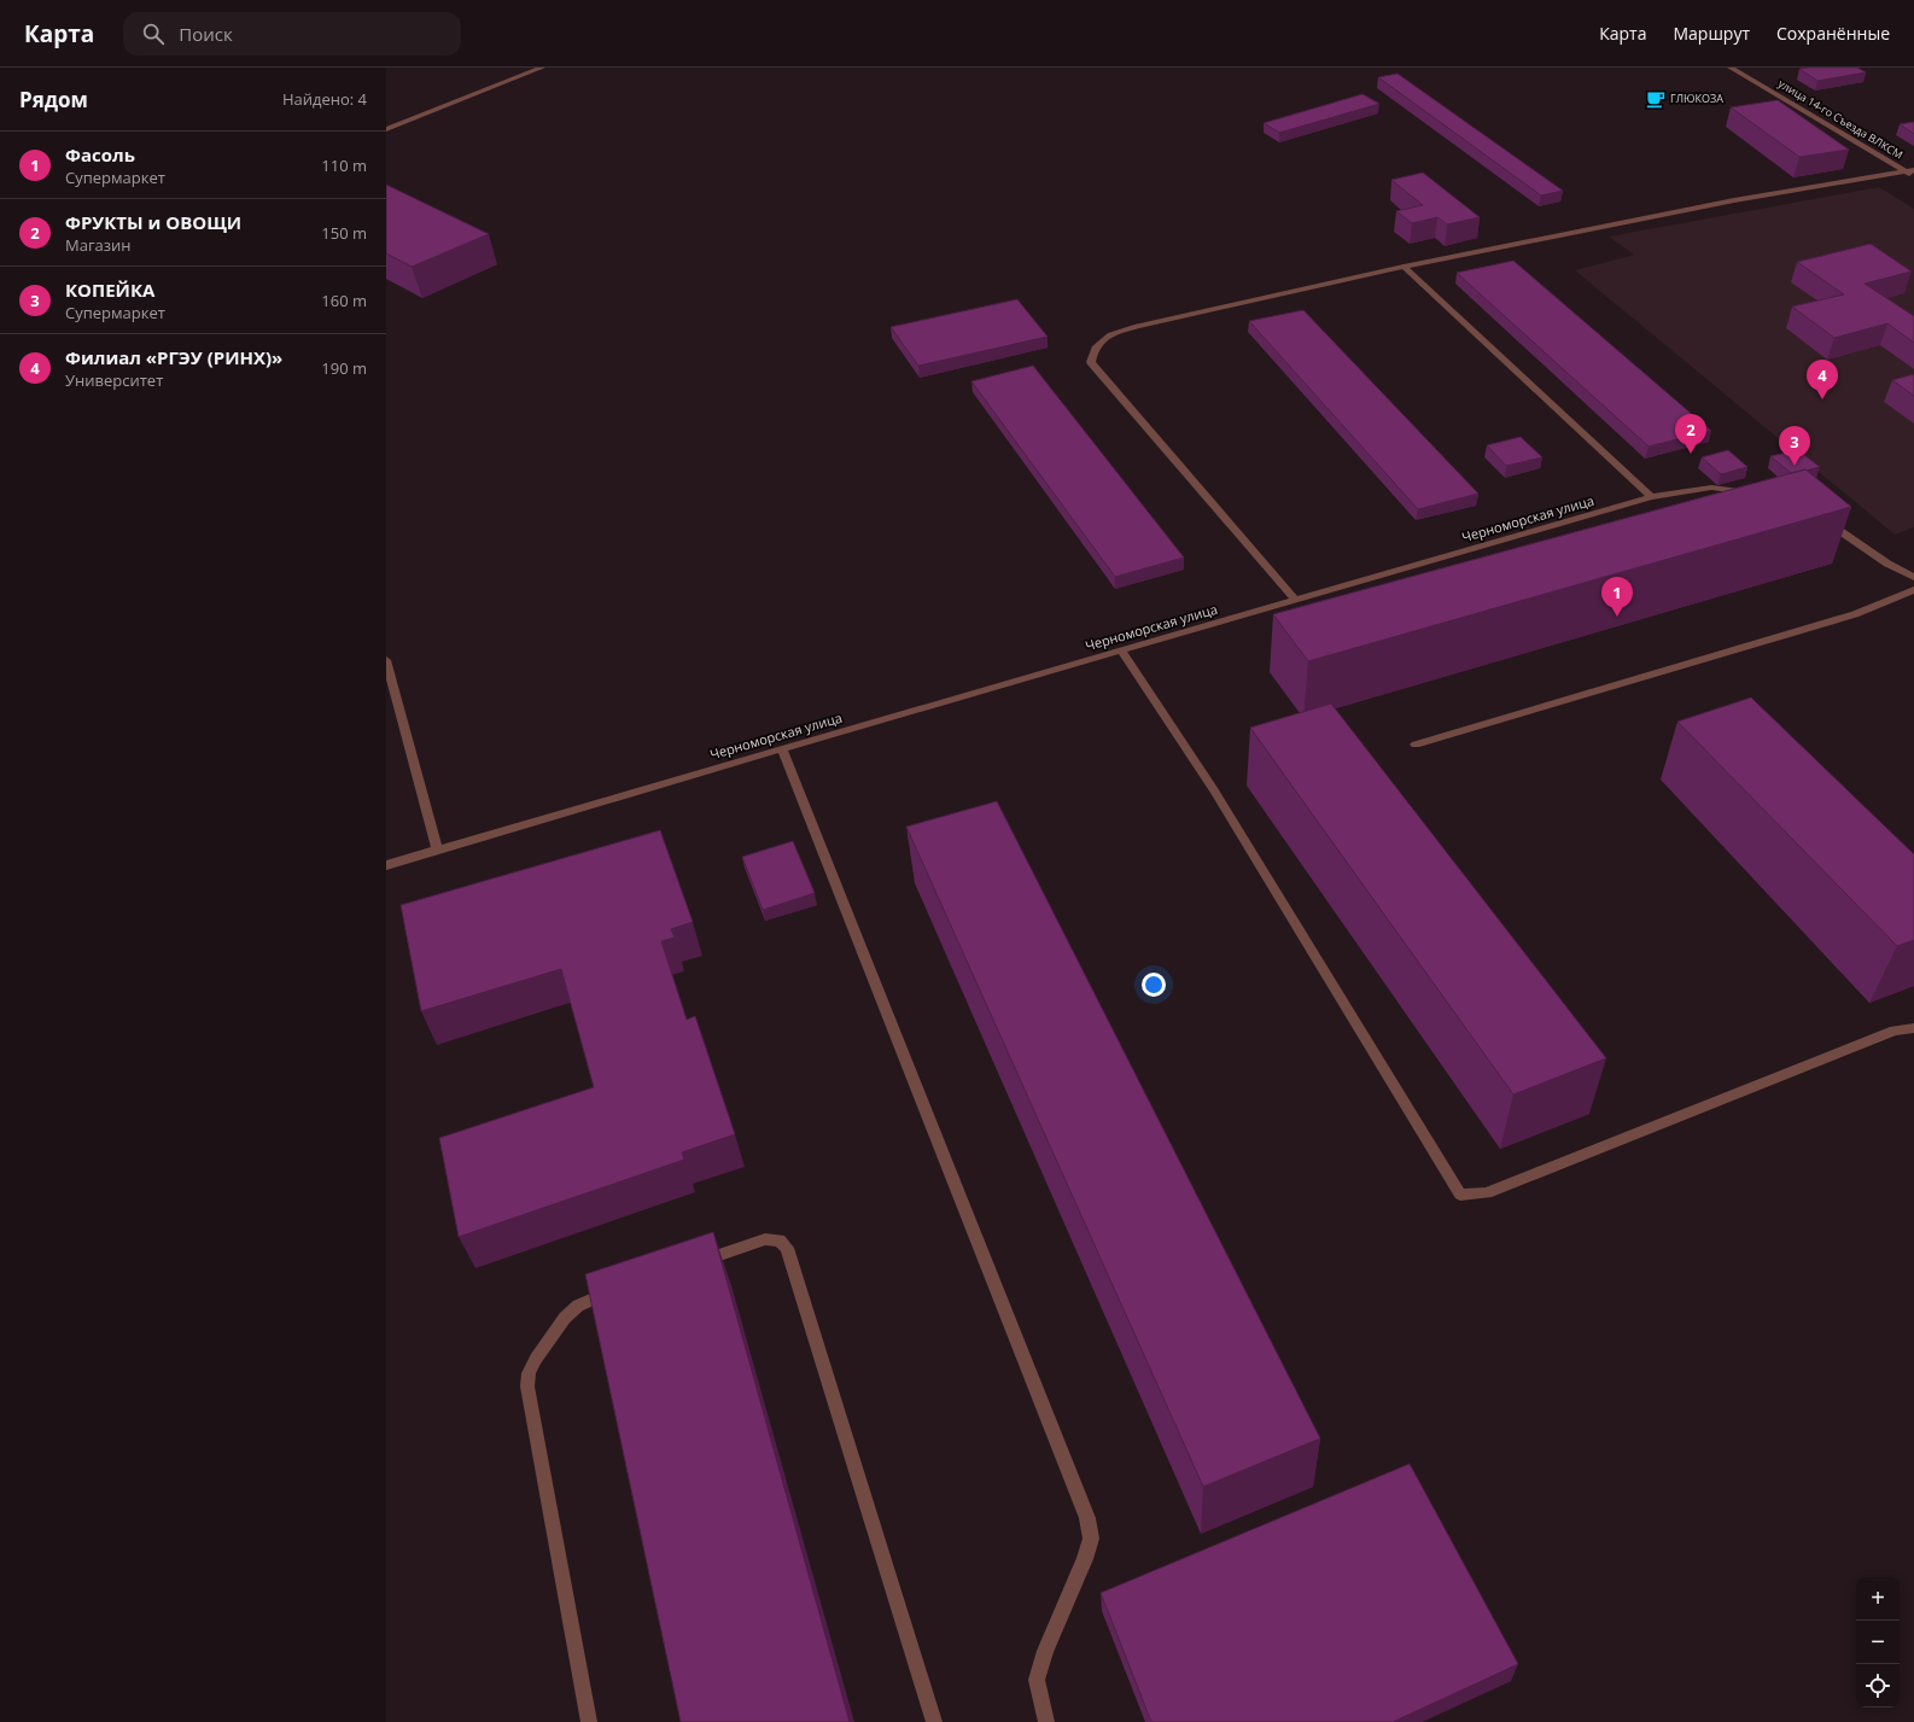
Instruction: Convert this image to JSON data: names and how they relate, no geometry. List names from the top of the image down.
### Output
{
  "streets": {
    "street": ["улица 14-го Съезда ВЛКСМ", "Черноморская улица"]
  },
  "places": {
    "cafe": ["ГЛЮКОЗА"]
  },
  "page": {
    "header": "Карта",
    "search": "Поиск",
    "nav": ["Карта", "Маршрут", "Сохранённые"],
    "heading": ["Рядом", "Найдено: 4"],
    "list": [
      {
        "mark": "1",
        "name": "Фасоль",
        "note": "Супермаркет",
        "value": "110 m"
      },
      {
        "mark": "2",
        "name": "ФРУКТЫ и ОВОЩИ",
        "note": "Магазин",
        "value": "150 m"
      },
      {
        "mark": "3",
        "name": "КОПЕЙКА",
        "note": "Супермаркет",
        "value": "160 m"
      },
      {
        "mark": "4",
        "name": "Филиал «РГЭУ (РИНХ)»",
        "note": "Университет",
        "value": "190 m"
      }
    ],
    "pins": [
      "4",
      "2",
      "3",
      "1"
    ],
    "map_buttons": ["+", "−"]
  }
}
